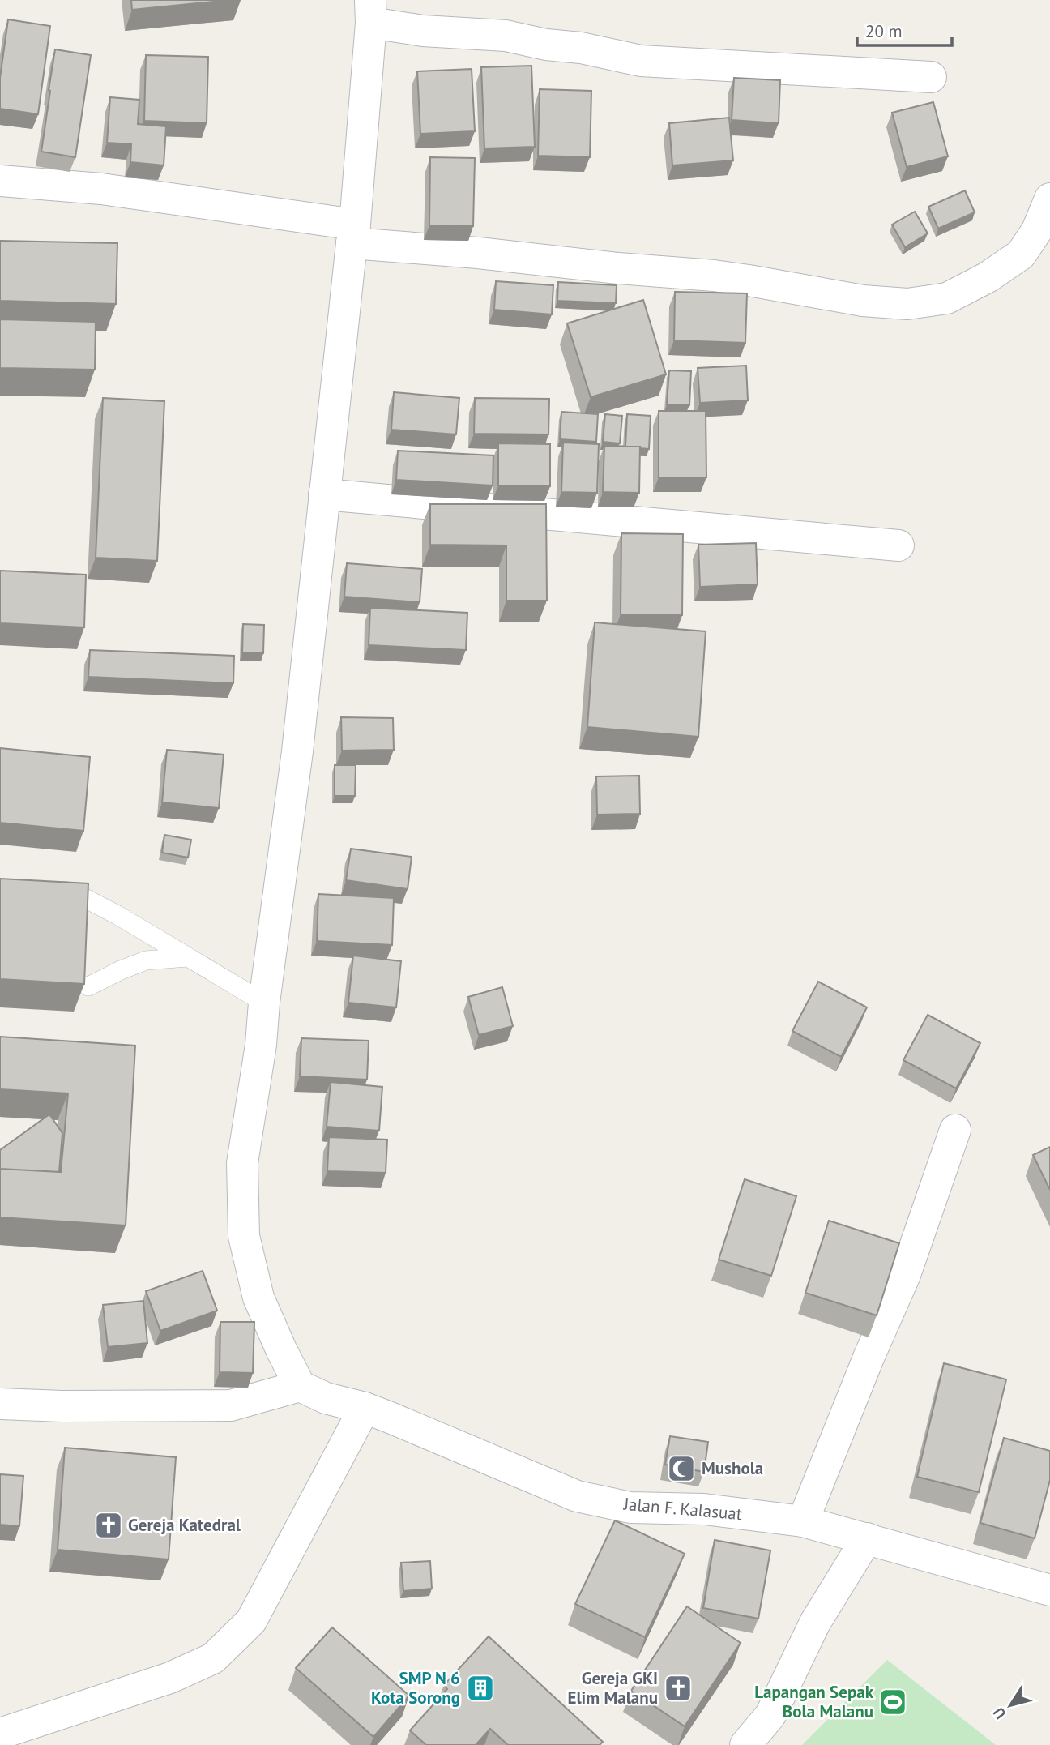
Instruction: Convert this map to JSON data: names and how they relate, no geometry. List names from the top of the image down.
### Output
{
  "streets": {
    "street": ["Jalan F. Kalasuat"]
  },
  "places": {
    "mosque": ["Mushola"],
    "church": ["Gereja Katedral", "Gereja GKI Elim Malanu"],
    "building": ["SMP N 6 Kota Sorong"],
    "sports": ["Lapangan Sepak Bola Malanu"]
  },
  "scale_bar": "20 m",
  "north": "bottom left"
}
